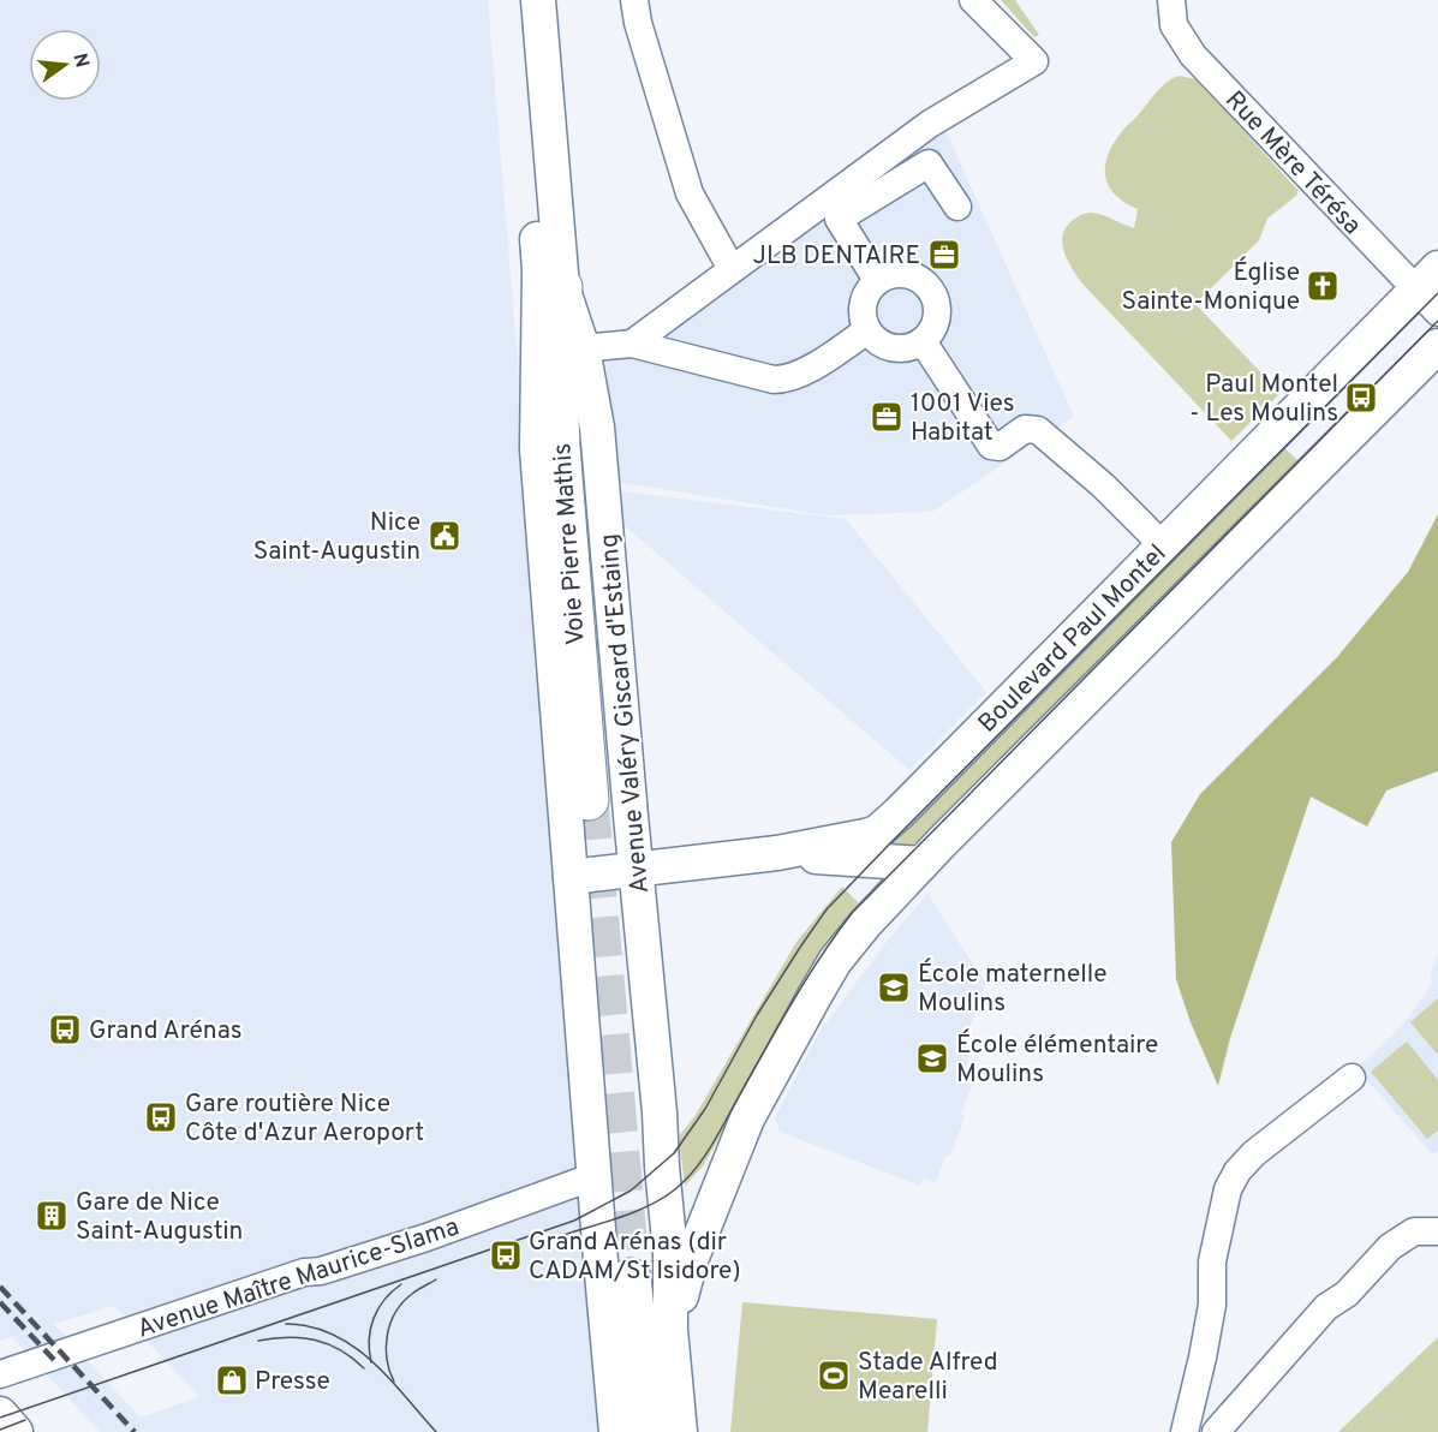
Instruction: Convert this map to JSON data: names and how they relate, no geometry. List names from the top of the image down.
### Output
{
  "streets": {
    "highway": ["Voie Pierre Mathis"],
    "main road": ["Boulevard Paul Montel", "Avenue Valéry Giscard d'Estaing"],
    "street": ["Rue Mère Térésa", "Avenue Maître Maurice-Slama"]
  },
  "crossings": [
    ["Rue Mère Térésa", "Boulevard Paul Montel"],
    ["Voie Pierre Mathis", "Avenue Valéry Giscard d'Estaing"],
    ["Boulevard Paul Montel", "Avenue Valéry Giscard d'Estaing"]
  ],
  "places": {
    "office": ["JLB DENTAIRE", "1001 Vies Habitat"],
    "church": ["Église Sainte-Monique"],
    "bus stop": [
      "Paul Montel - Les Moulins",
      "Grand Arénas",
      "Gare routière Nice Côte d'Azur Aeroport",
      "Grand Arénas (dir CADAM/St Isidore)"
    ],
    "public building": ["Nice Saint-Augustin"],
    "school or university": ["École maternelle Moulins", "École élémentaire Moulins"],
    "building": ["Gare de Nice Saint-Augustin"],
    "sports": ["Stade Alfred Mearelli"],
    "shop": ["Presse"]
  },
  "north": "right"
}
